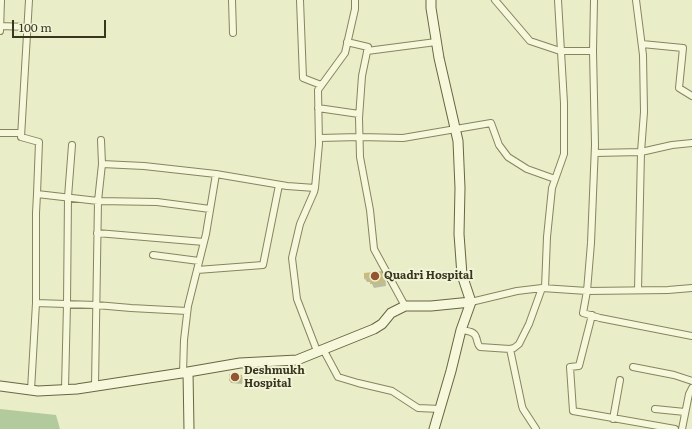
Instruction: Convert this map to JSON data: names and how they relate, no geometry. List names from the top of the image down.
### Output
{
  "places": ["Quadri Hospital", "Deshmukh Hospital"],
  "scale_bar": "100 m"
}
